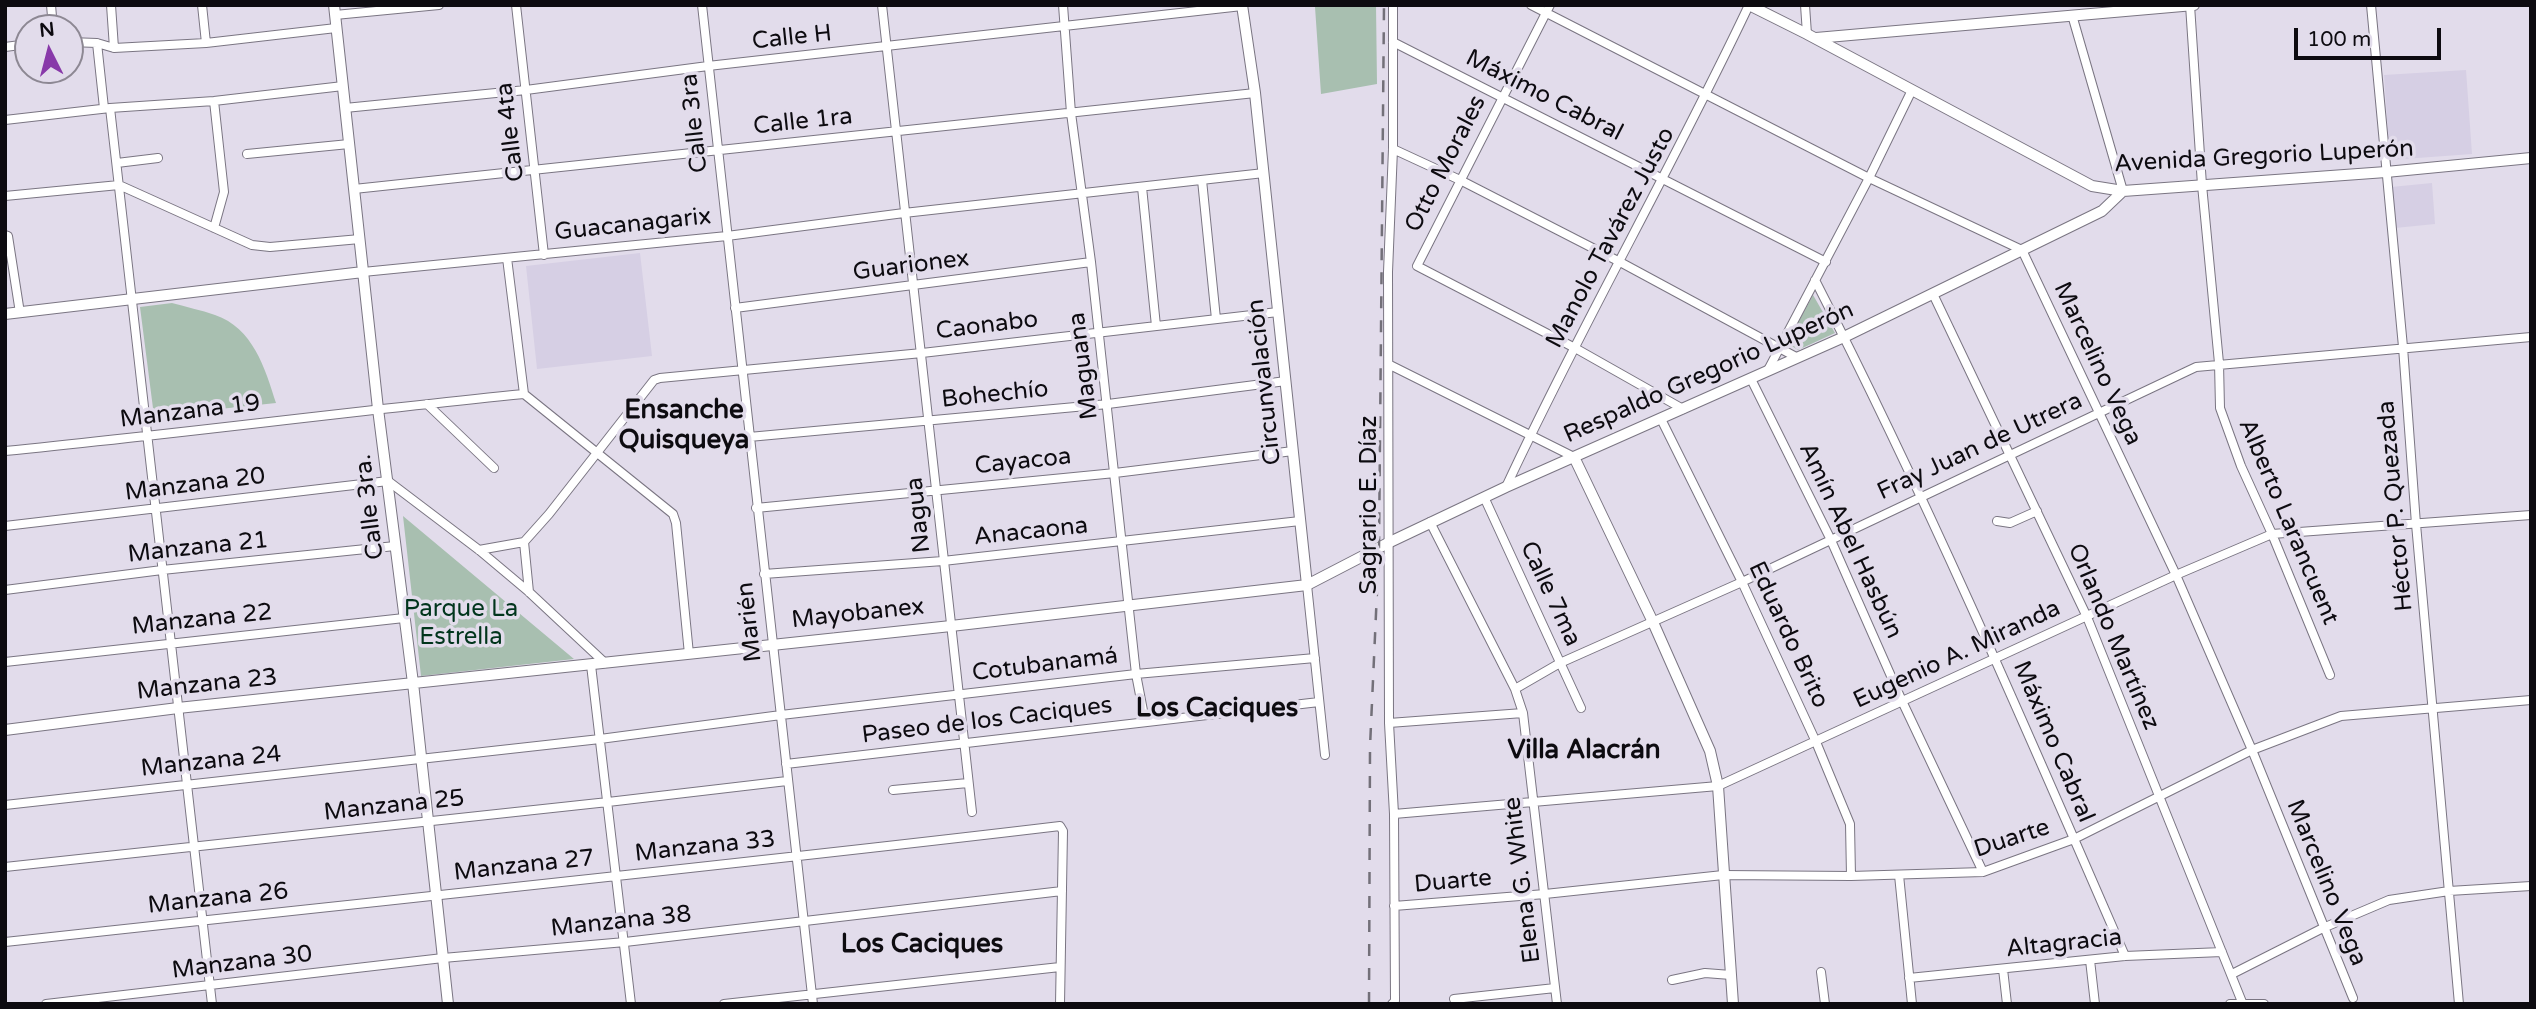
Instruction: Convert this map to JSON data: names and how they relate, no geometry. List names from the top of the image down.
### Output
{
  "streets": {
    "street": [
      "Calle H",
      "Máximo Cabral",
      "Calle 1ra",
      "Calle 3ra",
      "Calle 4ta",
      "Avenida Gregorio Luperón",
      "Otto Morales",
      "Guacanagarix",
      "Manolo Tavárez Justo",
      "Guarionex",
      "Caonabo",
      "Marcelino Vega",
      "Maguana",
      "Respaldo Gregorio Luperón",
      "Circunvalación",
      "Bohechío",
      "Manzana 19",
      "Fray Juan de Utrera",
      "Cayacoa",
      "Manzana 20",
      "Sagrario E. Díaz",
      "Héctor P. Quezada",
      "Calle 3ra.",
      "Nagua",
      "Alberto Larancuent",
      "Anacaona",
      "Amín Abel Hasbún",
      "Manzana 21",
      "Calle 7ma",
      "Mayobanex",
      "Manzana 22",
      "Marién",
      "Eduardo Brito",
      "Orlando Martínez",
      "Eugenio A. Miranda",
      "Cotubanamá",
      "Manzana 23",
      "Paseo de los Caciques",
      "Manzana 24",
      "Manzana 25",
      "Duarte",
      "Manzana 33",
      "Manzana 27",
      "Elena G. White",
      "Manzana 26",
      "Manzana 38",
      "Altagracia",
      "Manzana 30"
    ]
  },
  "crossings": [
    ["Calle H", "Calle 3ra"],
    ["Calle H", "Calle 4ta"],
    ["Calle H", "Maguana"],
    ["Calle H", "Circunvalación"],
    ["Calle H", "Calle 3ra."],
    ["Calle H", "Nagua"],
    ["Máximo Cabral", "Otto Morales"],
    ["Máximo Cabral", "Manolo Tavárez Justo"],
    ["Máximo Cabral", "Respaldo Gregorio Luperón"],
    ["Máximo Cabral", "Fray Juan de Utrera"],
    ["Máximo Cabral", "Sagrario E. Díaz"],
    ["Máximo Cabral", "Eugenio A. Miranda"],
    ["Máximo Cabral", "Duarte"],
    ["Máximo Cabral", "Altagracia"],
    ["Calle 1ra", "Calle 3ra"],
    ["Calle 1ra", "Calle 4ta"],
    ["Calle 1ra", "Maguana"],
    ["Calle 1ra", "Circunvalación"],
    ["Calle 1ra", "Calle 3ra."],
    ["Calle 1ra", "Nagua"],
    ["Calle 3ra", "Guacanagarix"],
    ["Calle 3ra", "Marién"],
    ["Calle 4ta", "Guacanagarix"],
    ["Avenida Gregorio Luperón", "Manolo Tavárez Justo"],
    ["Avenida Gregorio Luperón", "Respaldo Gregorio Luperón"],
    ["Avenida Gregorio Luperón", "Héctor P. Quezada"],
    ["Avenida Gregorio Luperón", "Alberto Larancuent"],
    ["Otto Morales", "Manolo Tavárez Justo"],
    ["Guacanagarix", "Maguana"],
    ["Guacanagarix", "Circunvalación"],
    ["Guacanagarix", "Calle 3ra."],
    ["Guacanagarix", "Nagua"],
    ["Guacanagarix", "Marién"],
    ["Manolo Tavárez Justo", "Respaldo Gregorio Luperón"],
    ["Guarionex", "Maguana"],
    ["Guarionex", "Nagua"],
    ["Guarionex", "Marién"],
    ["Caonabo", "Maguana"],
    ["Caonabo", "Circunvalación"],
    ["Caonabo", "Nagua"],
    ["Caonabo", "Marién"],
    ["Marcelino Vega", "Respaldo Gregorio Luperón"],
    ["Marcelino Vega", "Fray Juan de Utrera"],
    ["Marcelino Vega", "Eugenio A. Miranda"],
    ["Marcelino Vega", "Duarte"],
    ["Maguana", "Bohechío"],
    ["Maguana", "Cayacoa"],
    ["Maguana", "Anacaona"],
    ["Maguana", "Mayobanex"],
    ["Maguana", "Cotubanamá"],
    ["Maguana", "Paseo de los Caciques"],
    ["Respaldo Gregorio Luperón", "Circunvalación"],
    ["Respaldo Gregorio Luperón", "Sagrario E. Díaz"],
    ["Respaldo Gregorio Luperón", "Amín Abel Hasbún"],
    ["Respaldo Gregorio Luperón", "Calle 7ma"],
    ["Respaldo Gregorio Luperón", "Mayobanex"],
    ["Respaldo Gregorio Luperón", "Eduardo Brito"],
    ["Respaldo Gregorio Luperón", "Orlando Martínez"],
    ["Respaldo Gregorio Luperón", "Elena G. White"],
    ["Circunvalación", "Bohechío"],
    ["Circunvalación", "Cayacoa"],
    ["Circunvalación", "Anacaona"],
    ["Circunvalación", "Mayobanex"],
    ["Circunvalación", "Cotubanamá"],
    ["Circunvalación", "Paseo de los Caciques"],
    ["Bohechío", "Nagua"],
    ["Bohechío", "Marién"],
    ["Manzana 19", "Calle 3ra."],
    ["Fray Juan de Utrera", "Héctor P. Quezada"],
    ["Fray Juan de Utrera", "Alberto Larancuent"],
    ["Fray Juan de Utrera", "Amín Abel Hasbún"],
    ["Fray Juan de Utrera", "Calle 7ma"],
    ["Fray Juan de Utrera", "Eduardo Brito"],
    ["Fray Juan de Utrera", "Orlando Martínez"],
    ["Fray Juan de Utrera", "Elena G. White"],
    ["Cayacoa", "Nagua"],
    ["Cayacoa", "Marién"],
    ["Manzana 20", "Calle 3ra."],
    ["Sagrario E. Díaz", "Eugenio A. Miranda"],
    ["Sagrario E. Díaz", "Duarte"],
    ["Héctor P. Quezada", "Eugenio A. Miranda"],
    ["Héctor P. Quezada", "Duarte"],
    ["Calle 3ra.", "Manzana 21"],
    ["Calle 3ra.", "Mayobanex"],
    ["Calle 3ra.", "Manzana 22"],
    ["Calle 3ra.", "Manzana 23"],
    ["Calle 3ra.", "Manzana 24"],
    ["Calle 3ra.", "Manzana 25"],
    ["Calle 3ra.", "Manzana 27"],
    ["Calle 3ra.", "Manzana 26"],
    ["Calle 3ra.", "Manzana 38"],
    ["Calle 3ra.", "Manzana 30"],
    ["Nagua", "Anacaona"],
    ["Nagua", "Mayobanex"],
    ["Nagua", "Cotubanamá"],
    ["Nagua", "Paseo de los Caciques"],
    ["Alberto Larancuent", "Eugenio A. Miranda"],
    ["Anacaona", "Marién"],
    ["Amín Abel Hasbún", "Eugenio A. Miranda"],
    ["Amín Abel Hasbún", "Duarte"],
    ["Mayobanex", "Marién"],
    ["Mayobanex", "Manzana 23"],
    ["Marién", "Cotubanamá"],
    ["Marién", "Paseo de los Caciques"],
    ["Marién", "Manzana 25"],
    ["Marién", "Manzana 33"],
    ["Marién", "Manzana 38"],
    ["Eduardo Brito", "Eugenio A. Miranda"],
    ["Eduardo Brito", "Duarte"],
    ["Orlando Martínez", "Eugenio A. Miranda"],
    ["Orlando Martínez", "Duarte"],
    ["Orlando Martínez", "Altagracia"],
    ["Eugenio A. Miranda", "Elena G. White"],
    ["Duarte", "Elena G. White"],
    ["Manzana 33", "Manzana 27"],
    ["Manzana 33", "Manzana 38"],
    ["Manzana 27", "Manzana 26"],
    ["Manzana 38", "Manzana 30"]
  ],
  "districts": [
    "Ensanche Quisqueya",
    "Los Caciques",
    "Villa Alacrán",
    "Los Caciques"
  ],
  "parks": ["Parque La Estrella"],
  "scale_bar": "100 m",
  "north": "top"
}
